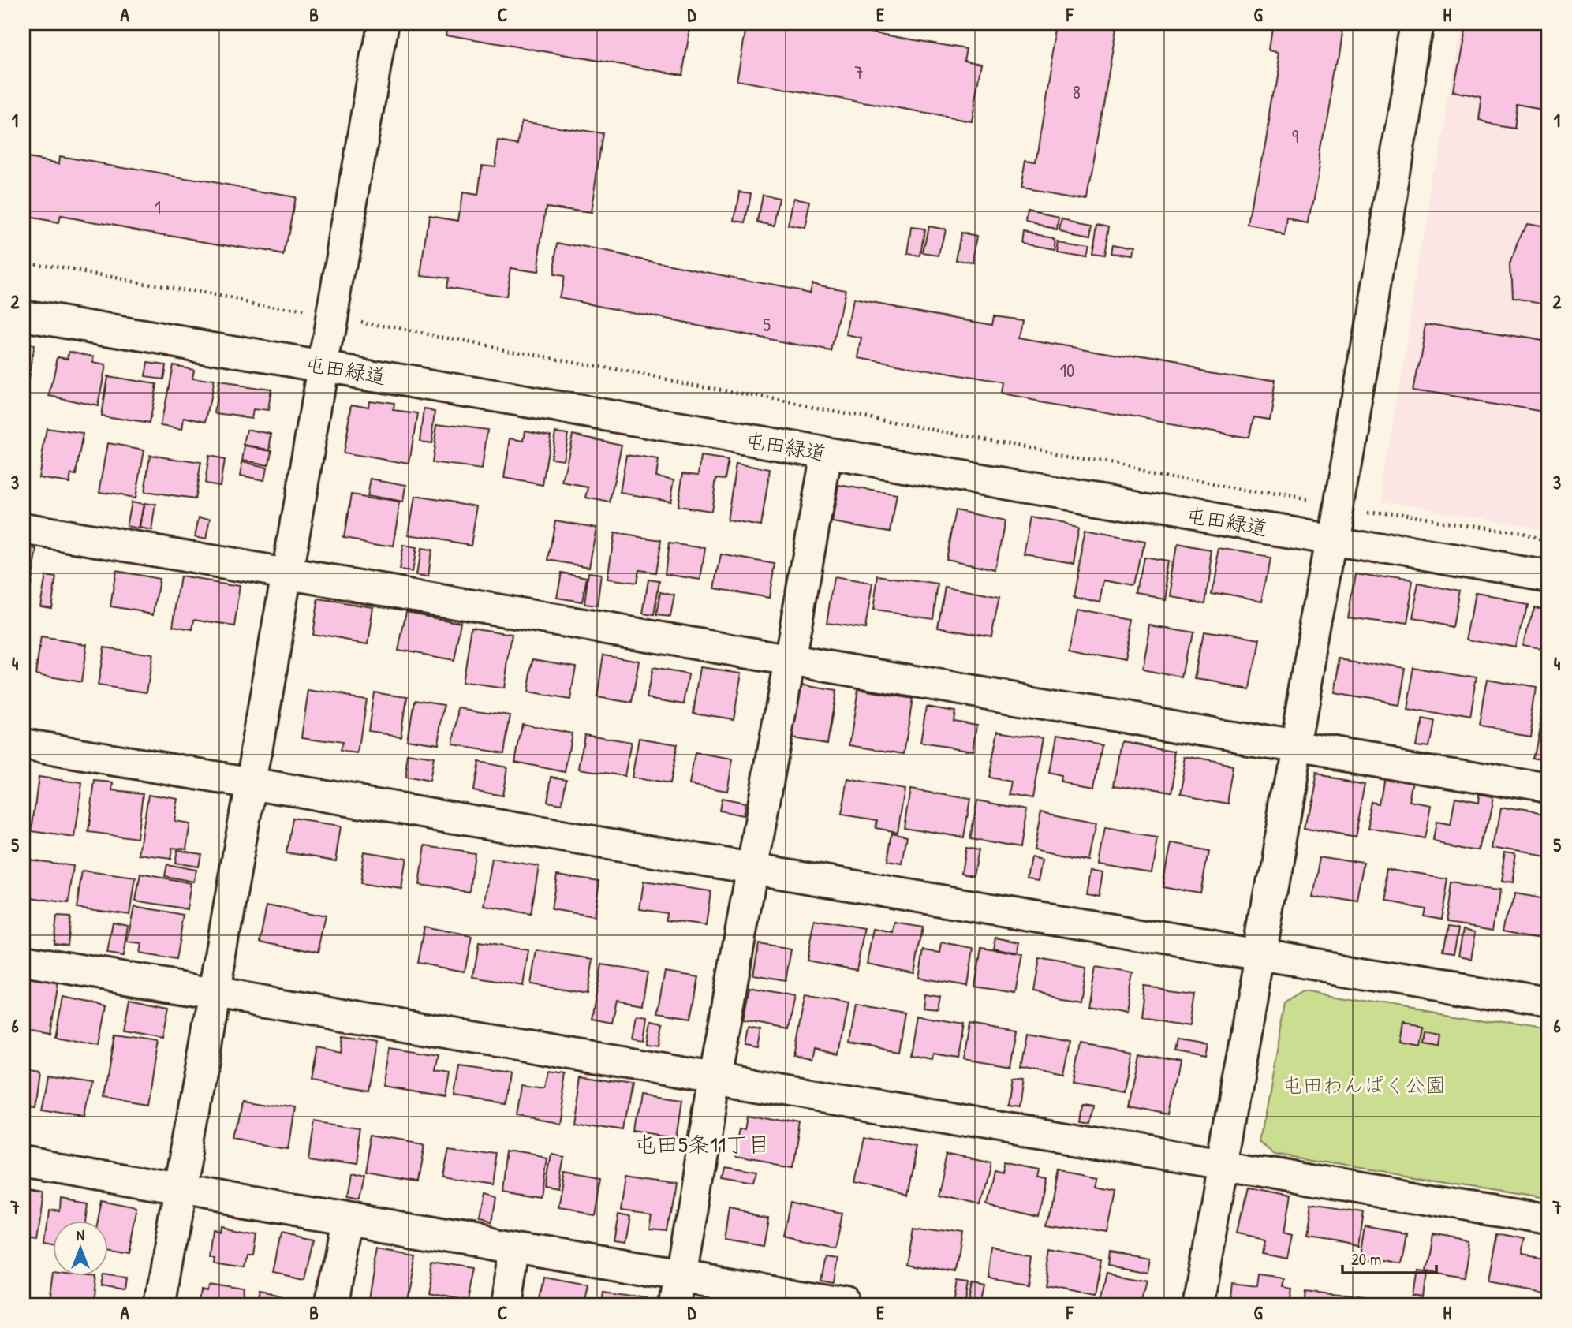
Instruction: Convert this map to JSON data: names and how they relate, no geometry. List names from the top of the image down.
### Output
{
  "streets": {
    "street": ["屯田緑道"]
  },
  "districts": ["屯田5条11丁目"],
  "parks": ["屯田わんぱく公園"],
  "house_numbers": [
    "7",
    "8",
    "9",
    "1",
    "5",
    "10"
  ],
  "scale_bar": "20 m",
  "north": "top",
  "grid": {
    "columns": [
      "A",
      "B",
      "C",
      "D",
      "E",
      "F",
      "G",
      "H"
    ],
    "rows": [
      "1",
      "2",
      "3",
      "4",
      "5",
      "6",
      "7"
    ]
  }
}
